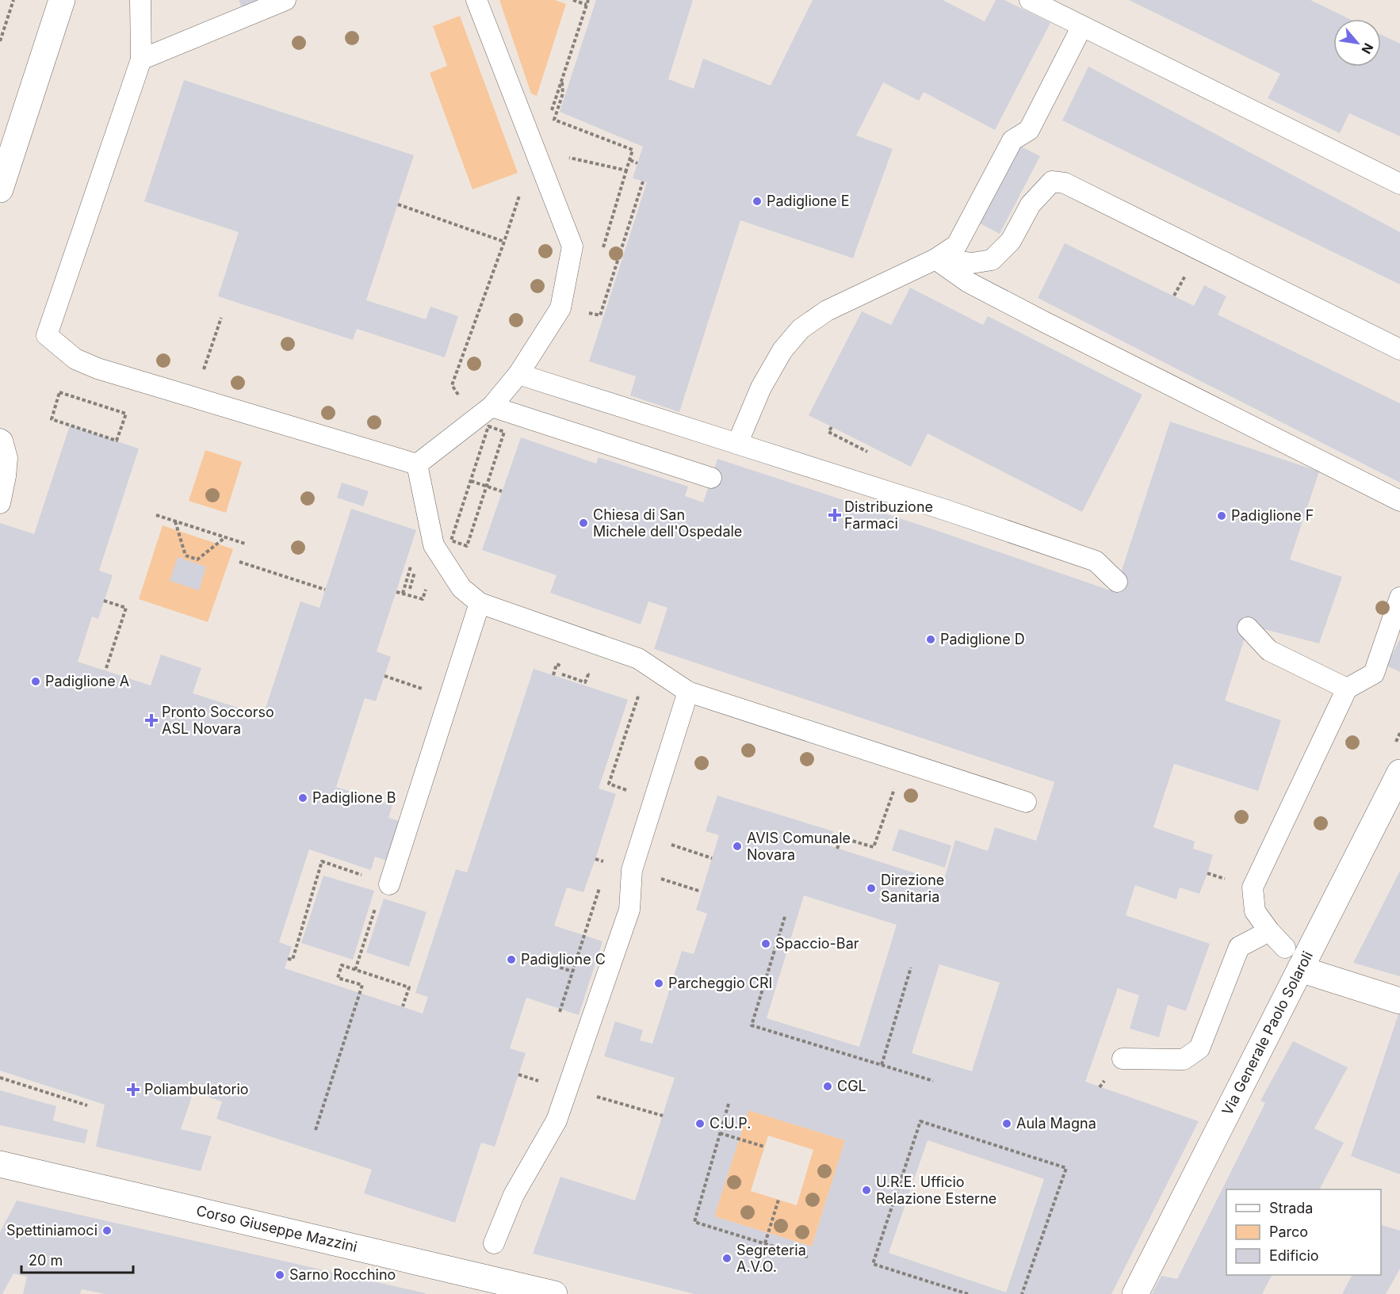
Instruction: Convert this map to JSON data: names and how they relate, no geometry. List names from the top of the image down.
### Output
{
  "streets": {
    "street": ["Via Generale Paolo Solaroli", "Corso Giuseppe Mazzini"]
  },
  "places": {
    "other": [
      "Padiglione E",
      "Padiglione F",
      "Chiesa di San Michele dell'Ospedale",
      "Padiglione D",
      "Padiglione A",
      "Padiglione B",
      "AVIS Comunale Novara",
      "Direzione Sanitaria",
      "Spaccio-Bar",
      "Padiglione C",
      "Parcheggio CRI",
      "CGL",
      "C.U.P.",
      "Aula Magna",
      "U.R.E. Ufficio Relazione Esterne",
      "Spettiniamoci",
      "Segreteria A.V.O.",
      "Sarno Rocchino"
    ],
    "health": ["Distribuzione Farmaci", "Pronto Soccorso ASL Novara", "Poliambulatorio"]
  },
  "legend": ["Strada", "Parco", "Edificio"],
  "scale_bar": "20 m",
  "north": "bottom right"
}
